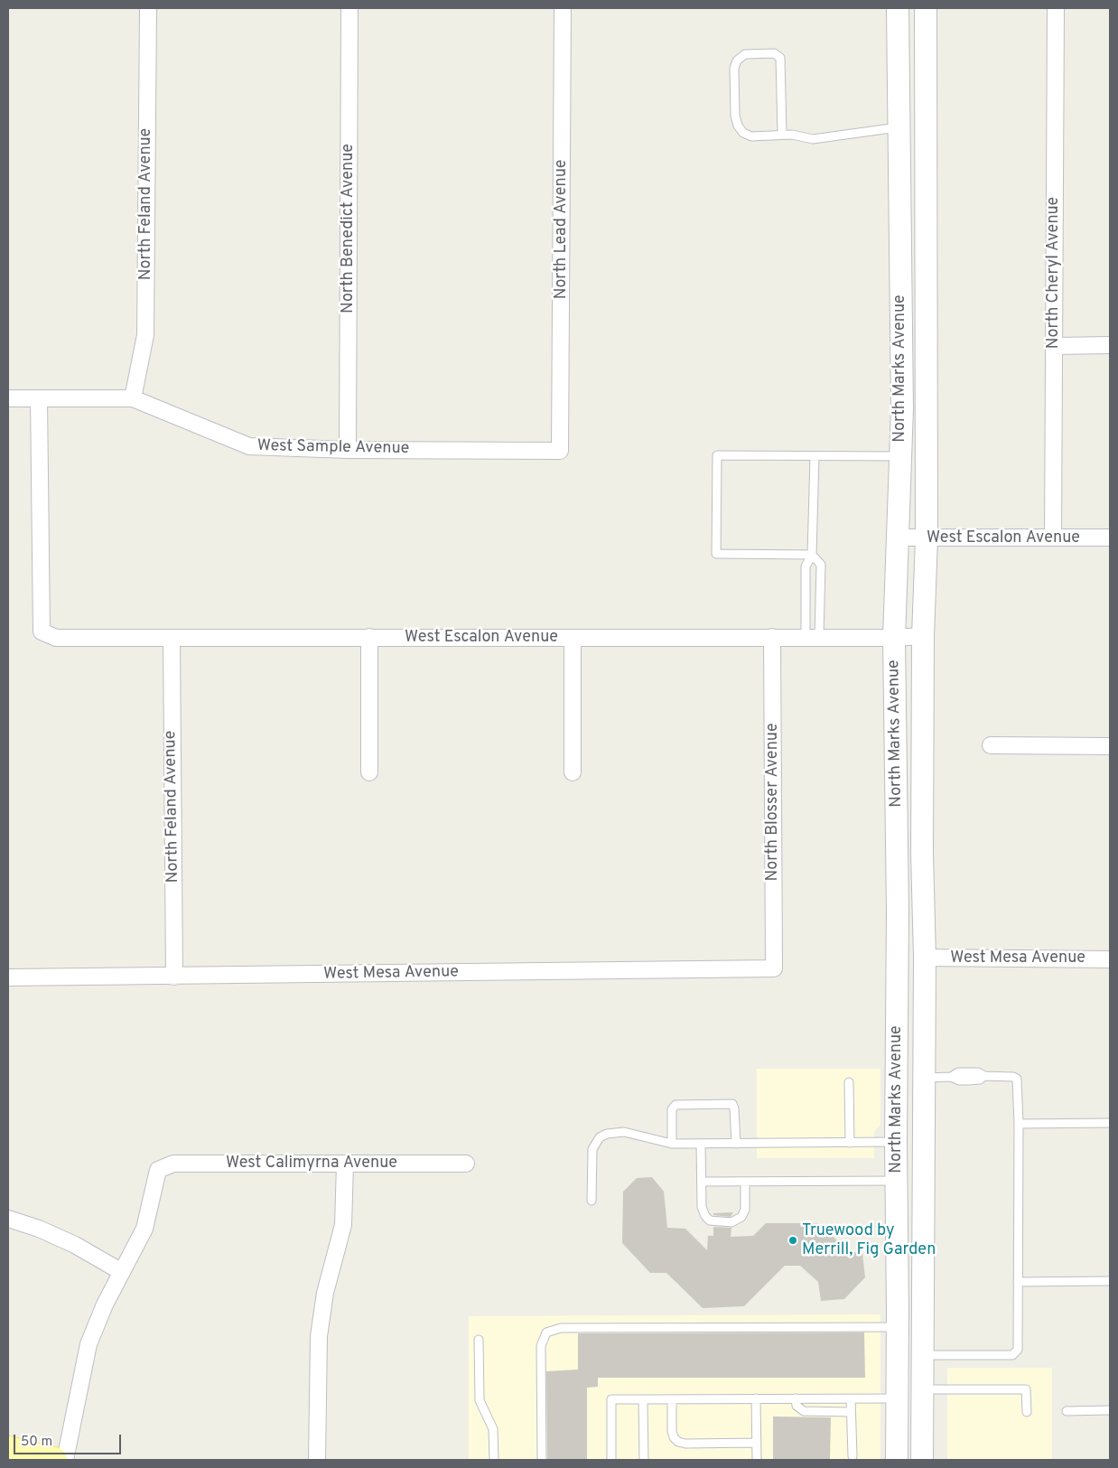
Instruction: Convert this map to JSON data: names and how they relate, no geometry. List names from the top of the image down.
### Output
{
  "streets": {
    "main road": ["North Marks Avenue"],
    "street": [
      "North Feland Avenue",
      "North Benedict Avenue",
      "North Lead Avenue",
      "North Cheryl Avenue",
      "West Sample Avenue",
      "West Escalon Avenue",
      "North Blosser Avenue",
      "West Mesa Avenue",
      "West Calimyrna Avenue"
    ]
  },
  "crossings": [
    ["North Feland Avenue", "West Sample Avenue"],
    ["North Feland Avenue", "West Escalon Avenue"],
    ["North Feland Avenue", "West Mesa Avenue"],
    ["North Benedict Avenue", "West Sample Avenue"],
    ["North Lead Avenue", "West Sample Avenue"],
    ["North Cheryl Avenue", "West Escalon Avenue"],
    ["North Marks Avenue", "West Escalon Avenue"],
    ["North Marks Avenue", "West Mesa Avenue"],
    ["West Sample Avenue", "West Escalon Avenue"],
    ["West Escalon Avenue", "North Blosser Avenue"],
    ["North Blosser Avenue", "West Mesa Avenue"]
  ],
  "places": ["Truewood by Merrill, Fig Garden"],
  "scale_bar": "50 m"
}
